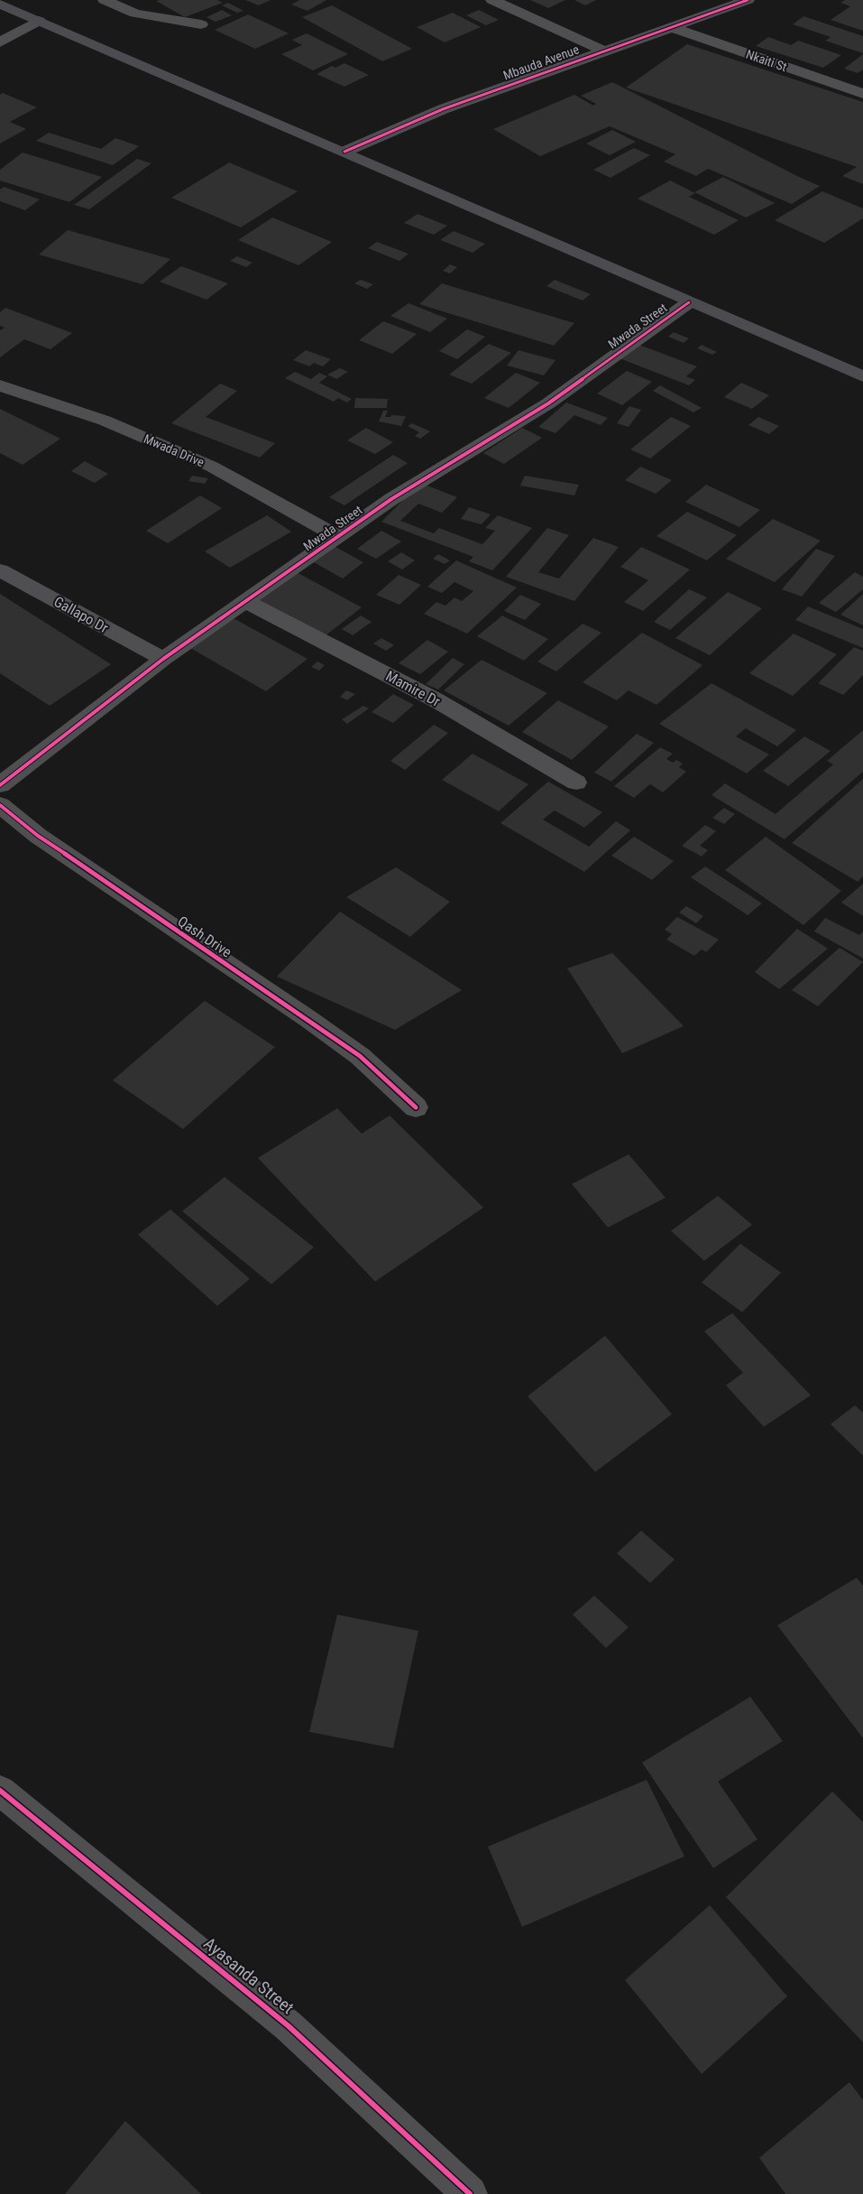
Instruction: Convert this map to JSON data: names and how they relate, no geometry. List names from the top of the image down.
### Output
{
  "streets": {
    "street": [
      "Nkaiti St",
      "Mbauda Avenue",
      "Mwada Street",
      "Mwada Drive",
      "Gallapo Dr",
      "Mamire Dr",
      "Qash Drive",
      "Ayasanda Street"
    ]
  },
  "crossings": [
    ["Nkaiti St", "Mbauda Avenue"],
    ["Mwada Street", "Mwada Drive"],
    ["Mwada Street", "Gallapo Dr"],
    ["Mwada Street", "Mamire Dr"]
  ]
}
